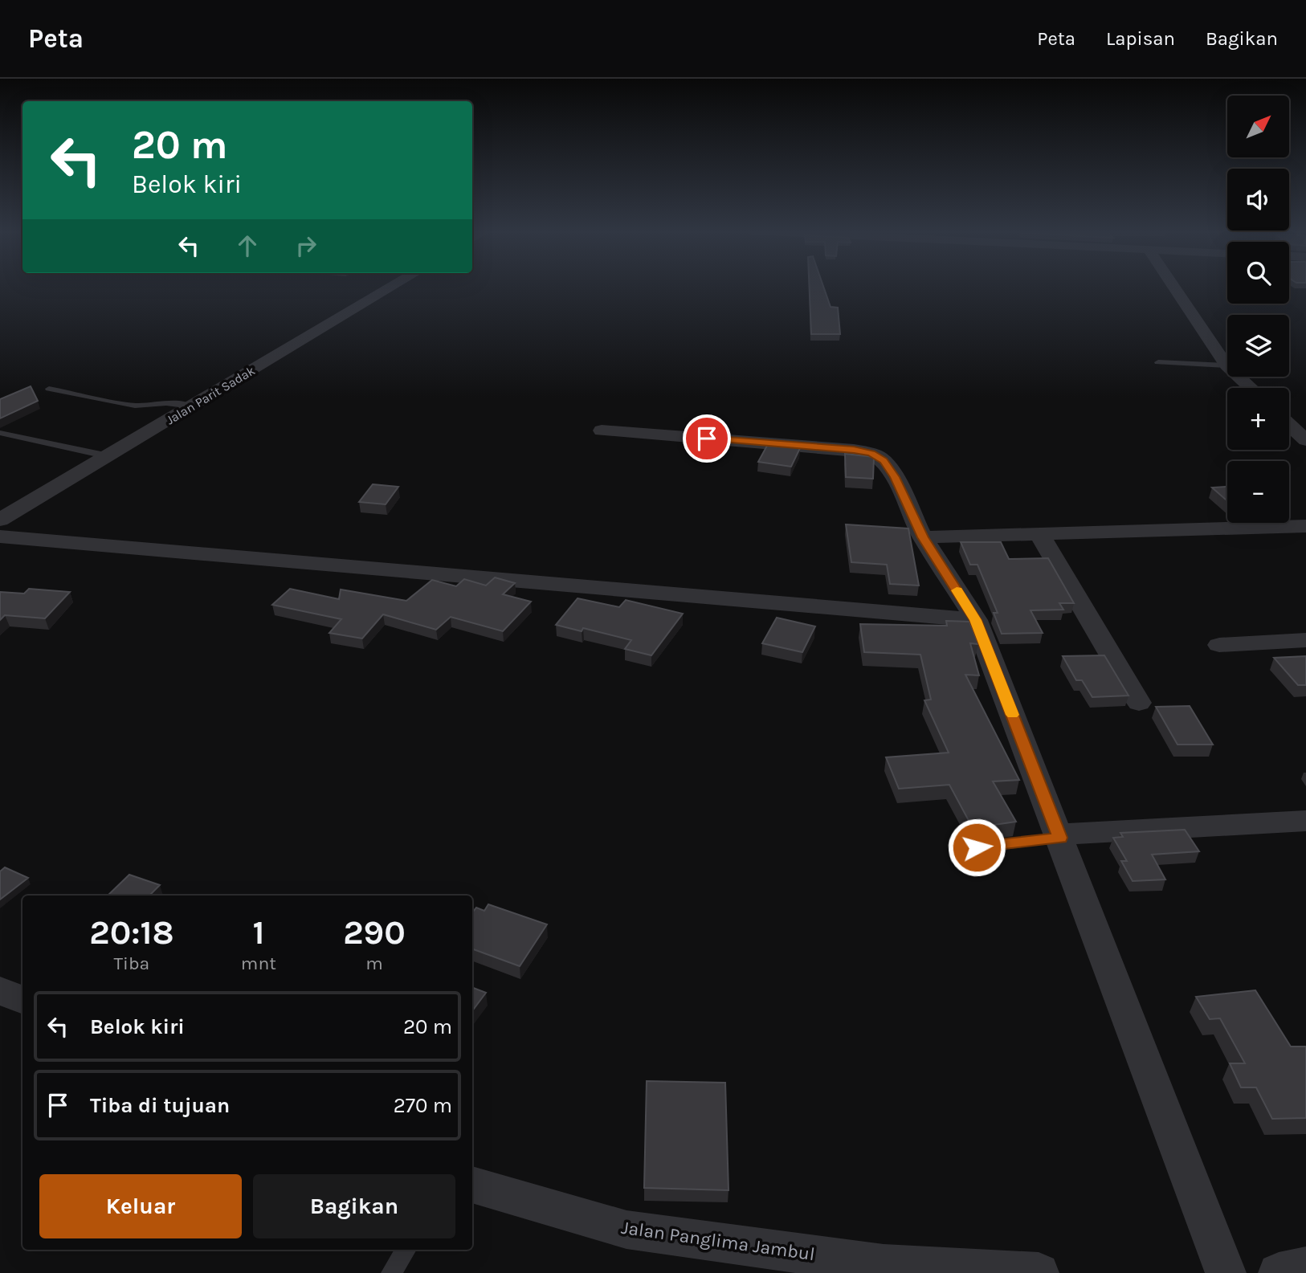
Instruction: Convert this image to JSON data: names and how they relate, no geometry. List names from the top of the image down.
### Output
{
  "streets": {
    "street": ["Jalan Parit Sadak", "Jalan Panglima Jambul"]
  },
  "north": "top right",
  "page": {
    "header": "Peta",
    "nav": ["Peta", "Lapisan", "Bagikan"],
    "map_buttons": ["+", "−"],
    "turn": ["20 m", "Belok kiri"],
    "eta": [
      "20:18",
      "Tiba",
      "1",
      "mnt",
      "290",
      "m"
    ],
    "list": [
      {
        "name": "Belok kiri",
        "value": "20 m"
      },
      {
        "name": "Tiba di tujuan",
        "value": "270 m"
      }
    ],
    "buttons": ["Keluar", "Bagikan"]
  }
}
